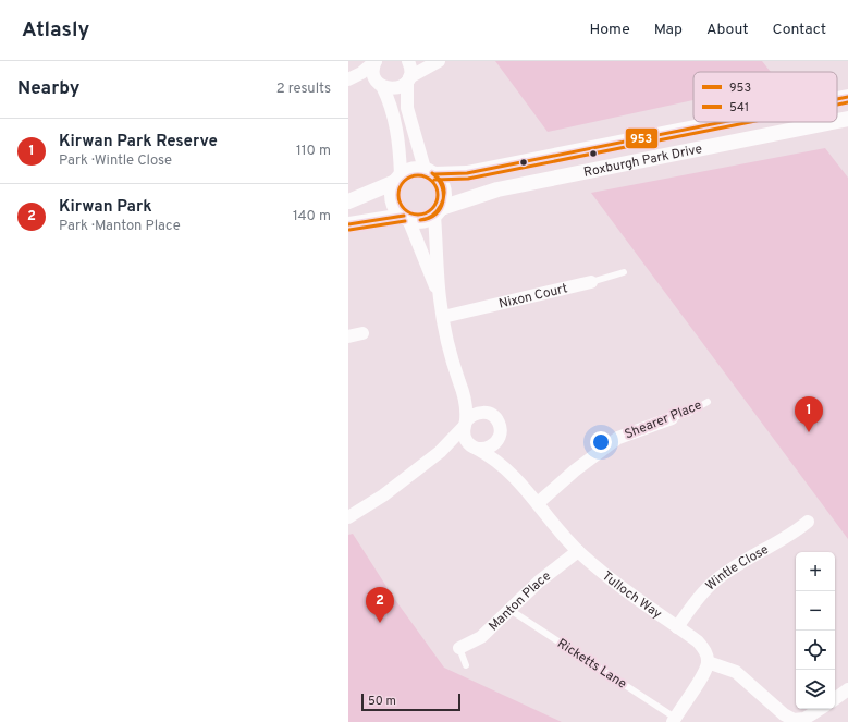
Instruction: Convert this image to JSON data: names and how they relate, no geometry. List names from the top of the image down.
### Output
{
  "streets": {
    "street": [
      "Roxburgh Park Drive",
      "Nixon Court",
      "Shearer Place",
      "Wintle Close",
      "Tulloch Way",
      "Manton Place"
    ],
    "lane": ["Ricketts Lane"]
  },
  "crossings": [
    ["Shearer Place", "Tulloch Way"],
    ["Wintle Close", "Tulloch Way"],
    ["Tulloch Way", "Manton Place"],
    ["Manton Place", "Ricketts Lane"]
  ],
  "lines": ["transit line 953", "transit line 541"],
  "legend": ["953", "541"],
  "scale_bar": "50 m",
  "page": {
    "header": "Atlasly",
    "nav": [
      "Home",
      "Map",
      "About",
      "Contact"
    ],
    "heading": ["Nearby", "2 results"],
    "list": [
      {
        "mark": "1",
        "name": "Kirwan Park Reserve",
        "note": "Park · Wintle Close",
        "value": "110 m"
      },
      {
        "mark": "2",
        "name": "Kirwan Park",
        "note": "Park · Manton Place",
        "value": "140 m"
      }
    ],
    "pins": ["1", "2"],
    "map_buttons": ["+", "−"],
    "scale": "50 m"
  }
}
